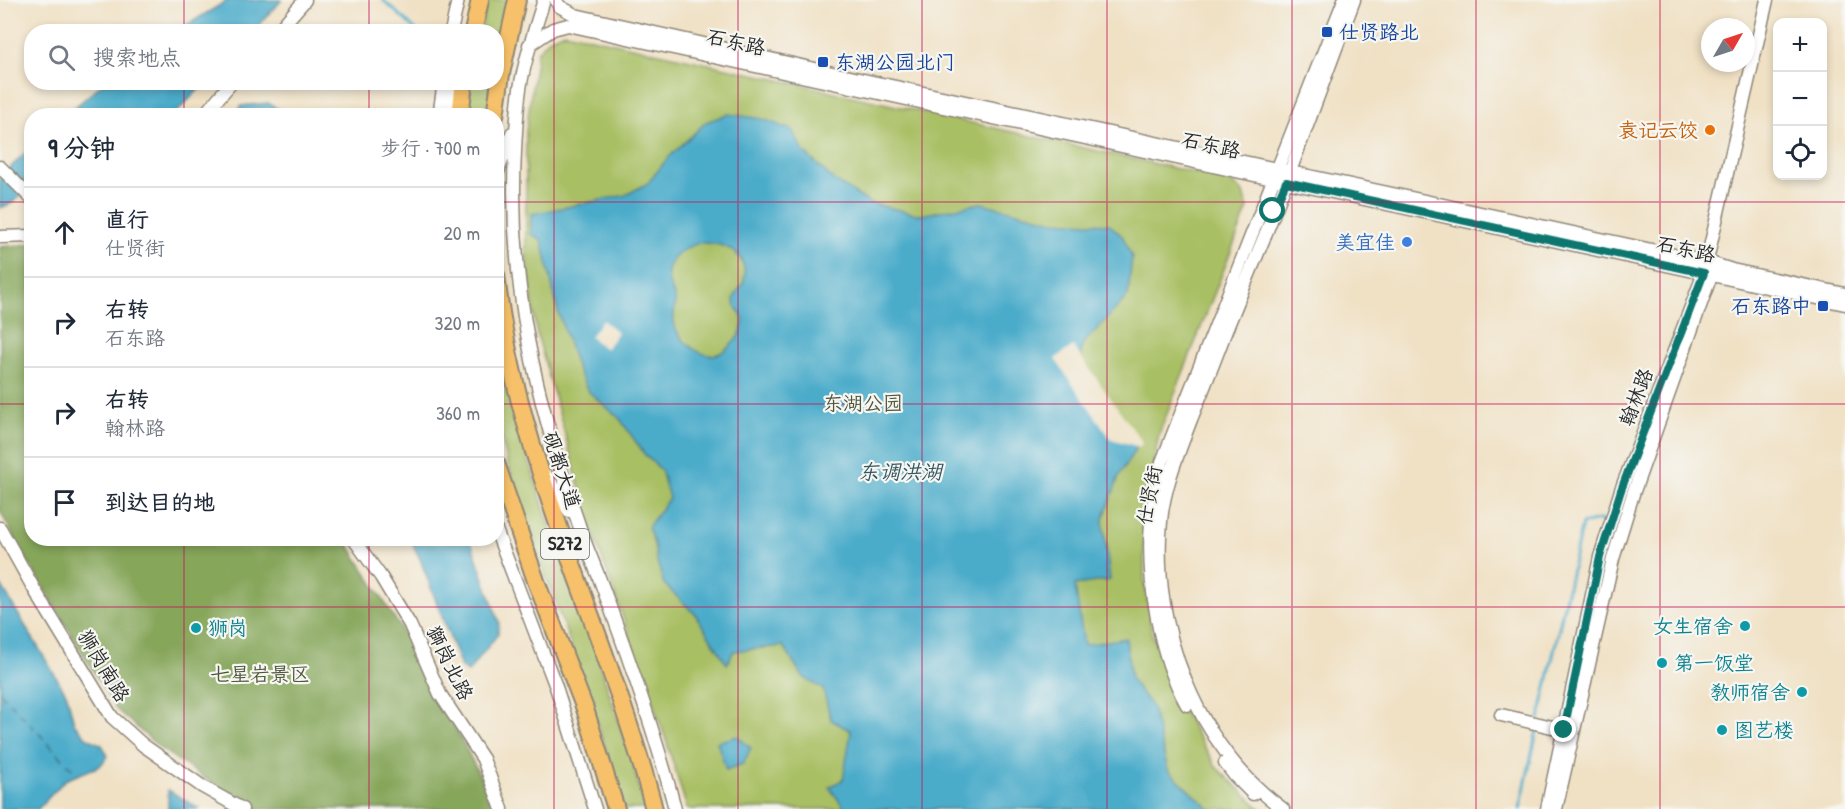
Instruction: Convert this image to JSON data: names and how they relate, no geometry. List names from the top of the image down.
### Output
{
  "streets": {
    "main road": ["砚都大道", "S272"],
    "street": [
      "石东路",
      "翰林路",
      "仕贤街",
      "獅岗北路",
      "狮岗南路"
    ]
  },
  "crossings": [
    ["石东路", "翰林路"],
    ["石东路", "仕贤街"]
  ],
  "water": ["东调洪湖"],
  "parks": ["东湖公园", "七星岩景区"],
  "places": {
    "transit": ["仕贤路北", "东湖公园北门", "石东路中"],
    "other": [
      "袁记云饺",
      "美宜佳",
      "女生宿舍",
      "狮岗",
      "第一饭堂",
      "教师宿舍",
      "图艺楼"
    ]
  },
  "north": "top right",
  "page": {
    "map_buttons": ["+", "−"],
    "search": "搜索地点",
    "heading": ["9 分钟", "步行 · 700 m"],
    "list": [
      ["直行", "仕贤街", "20 m"],
      ["右转", "石东路", "320 m"],
      ["右转", "翰林路", "360 m"],
      "到达目的地"
    ]
  }
}
